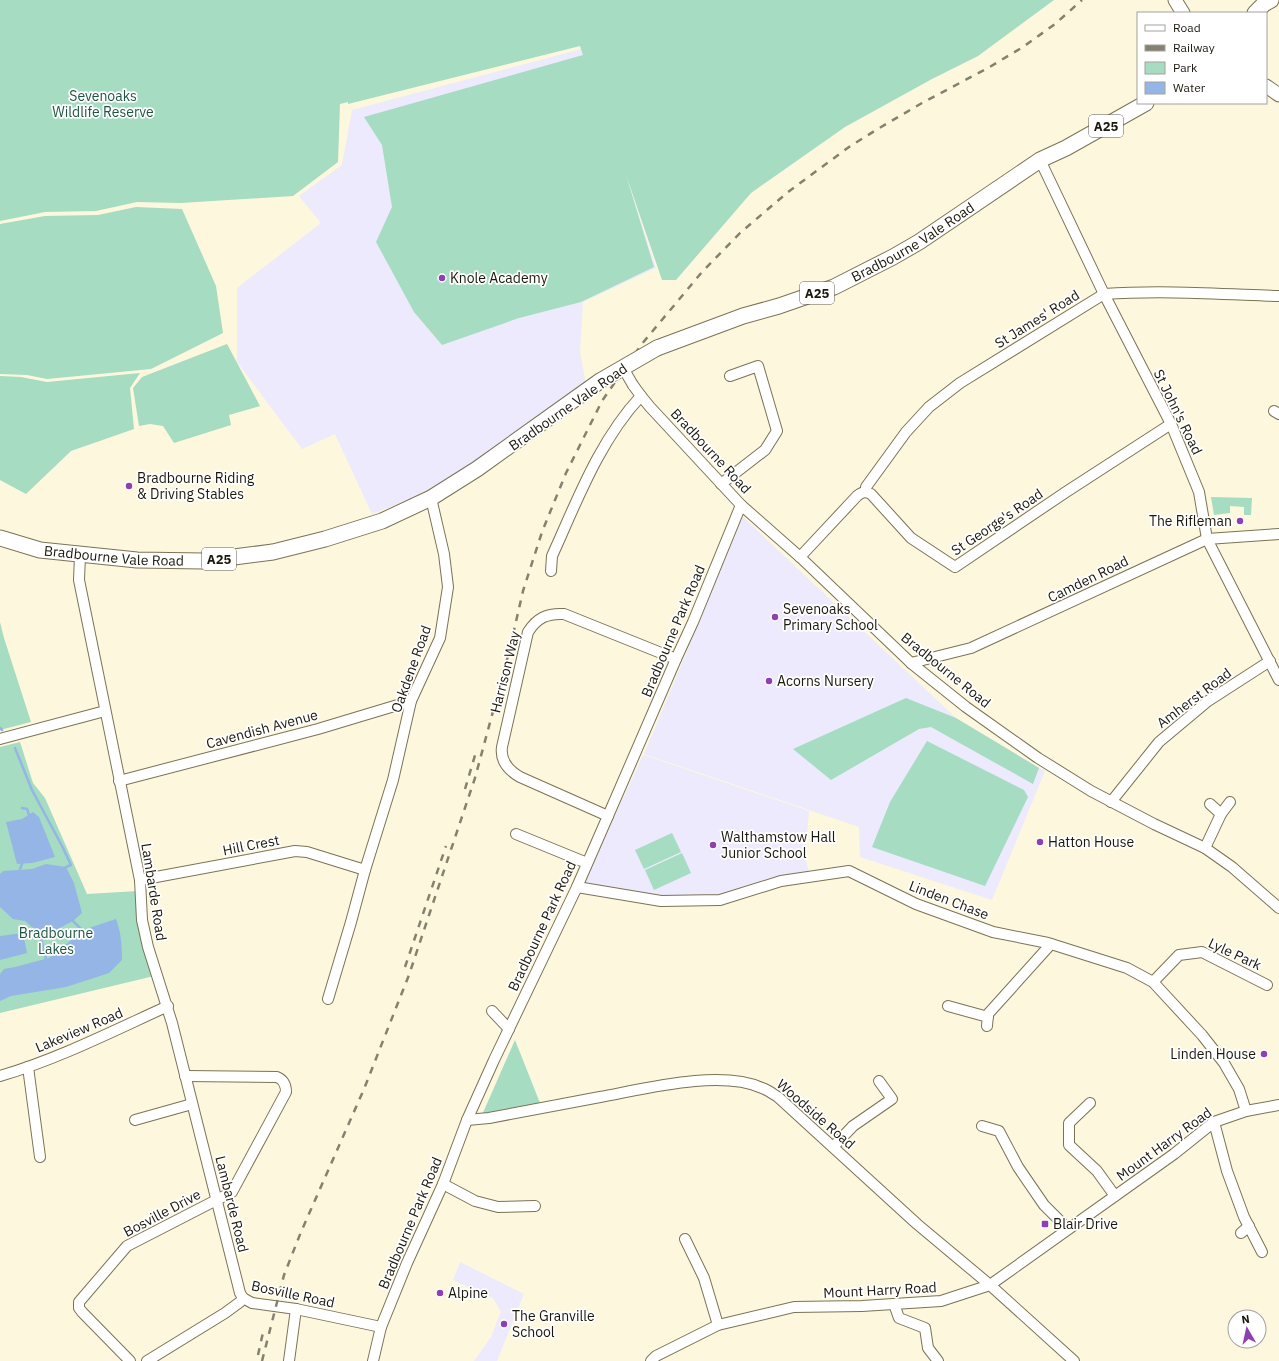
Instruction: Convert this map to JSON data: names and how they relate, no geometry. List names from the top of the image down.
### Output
{
  "streets": {
    "highway": ["A25", "Bradbourne Vale Road"],
    "street": [
      "St James' Road",
      "St John's Road",
      "Bradbourne Road",
      "St George's Road",
      "Camden Road",
      "Bradbourne Park Road",
      "Oakdene Road",
      "Harrison Way",
      "Amherst Road",
      "Cavendish Avenue",
      "Hill Crest",
      "Lambarde Road",
      "Linden Chase",
      "Lyle Park",
      "Lakeview Road",
      "Woodside Road",
      "Mount Harry Road",
      "Bosville Drive",
      "Bosville Road"
    ]
  },
  "crossings": [
    ["Bradbourne Vale Road", "St John's Road"],
    ["Bradbourne Vale Road", "Bradbourne Road"],
    ["Bradbourne Vale Road", "Oakdene Road"],
    ["Bradbourne Vale Road", "Lambarde Road"],
    ["St James' Road", "St John's Road"],
    ["St James' Road", "St George's Road"],
    ["St John's Road", "St George's Road"],
    ["St John's Road", "Camden Road"],
    ["St John's Road", "Amherst Road"],
    ["Bradbourne Road", "Camden Road"],
    ["Bradbourne Road", "Bradbourne Park Road"],
    ["Bradbourne Road", "Amherst Road"],
    ["Bradbourne Park Road", "Harrison Way"],
    ["Bradbourne Park Road", "Linden Chase"],
    ["Bradbourne Park Road", "Woodside Road"],
    ["Bradbourne Park Road", "Bosville Road"],
    ["Oakdene Road", "Cavendish Avenue"],
    ["Oakdene Road", "Hill Crest"],
    ["Cavendish Avenue", "Lambarde Road"],
    ["Hill Crest", "Lambarde Road"],
    ["Lambarde Road", "Lakeview Road"],
    ["Lambarde Road", "Bosville Drive"],
    ["Lambarde Road", "Bosville Road"],
    ["Linden Chase", "Lyle Park"],
    ["Linden Chase", "Mount Harry Road"],
    ["Woodside Road", "Mount Harry Road"]
  ],
  "parks": ["Sevenoaks Wildlife Reserve", "Bradbourne Lakes"],
  "places": {
    "other": [
      "Knole Academy",
      "Bradbourne Riding & Driving Stables",
      "The Rifleman",
      "Sevenoaks Primary School",
      "Acorns Nursery",
      "Hatton House",
      "Walthamstow Hall Junior School",
      "Linden House",
      "Alpine",
      "The Granville School"
    ],
    "transit": ["Blair Drive"]
  },
  "legend": [
    "Road",
    "Railway",
    "Park",
    "Water"
  ],
  "north": "top"
}
